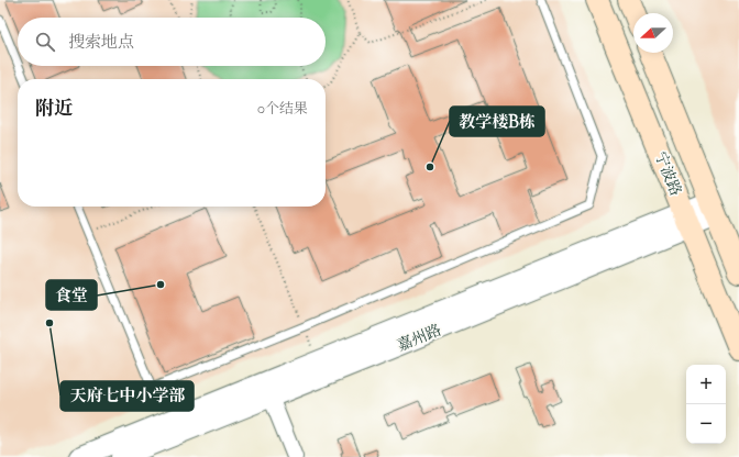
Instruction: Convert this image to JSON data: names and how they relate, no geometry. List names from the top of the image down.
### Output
{
  "streets": {
    "main road": ["宁波路"],
    "street": ["嘉州路"]
  },
  "crossings": [
    ["宁波路", "嘉州路"]
  ],
  "places": ["教学楼B栋", "食堂", "天府七中小学部"],
  "north": "left",
  "page": {
    "search": "搜索地点",
    "heading": ["附近", "0个结果"],
    "map_buttons": ["+", "−"]
  }
}
